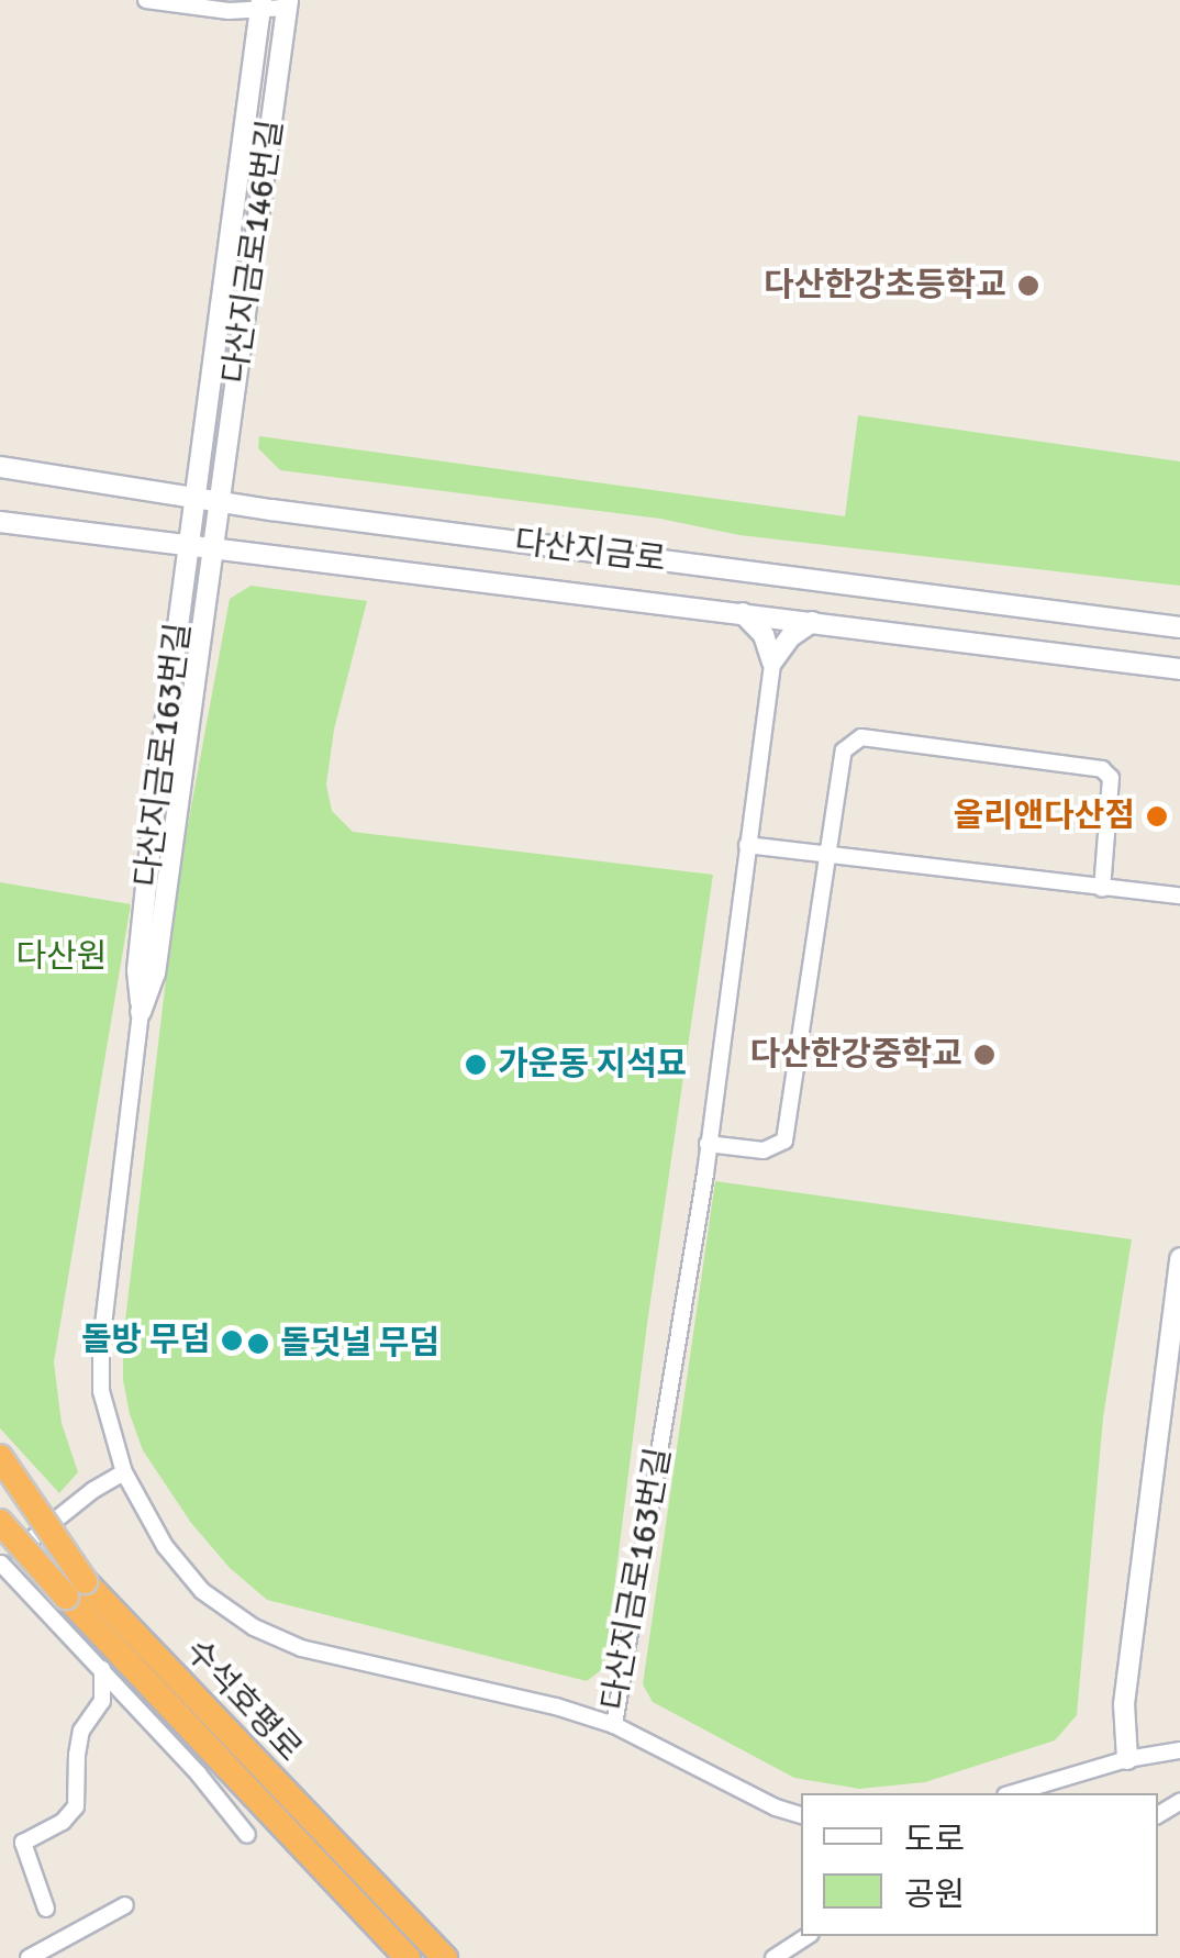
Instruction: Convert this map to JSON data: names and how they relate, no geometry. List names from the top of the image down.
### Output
{
  "streets": {
    "highway": ["수석호평로"],
    "street": ["다산지금로146번길", "다산지금로", "다산지금로163번길"]
  },
  "crossings": [
    ["다산지금로146번길", "다산지금로"],
    ["다산지금로146번길", "다산지금로163번길"],
    ["다산지금로", "다산지금로163번길"]
  ],
  "parks": ["다산원"],
  "places": [
    "다산한강초등학교",
    "올리앤다산점",
    "다산한강중학교",
    "가운동 지석묘",
    "돌방 무덤",
    "돌덧널 무덤"
  ],
  "legend": ["도로", "공원"]
}
